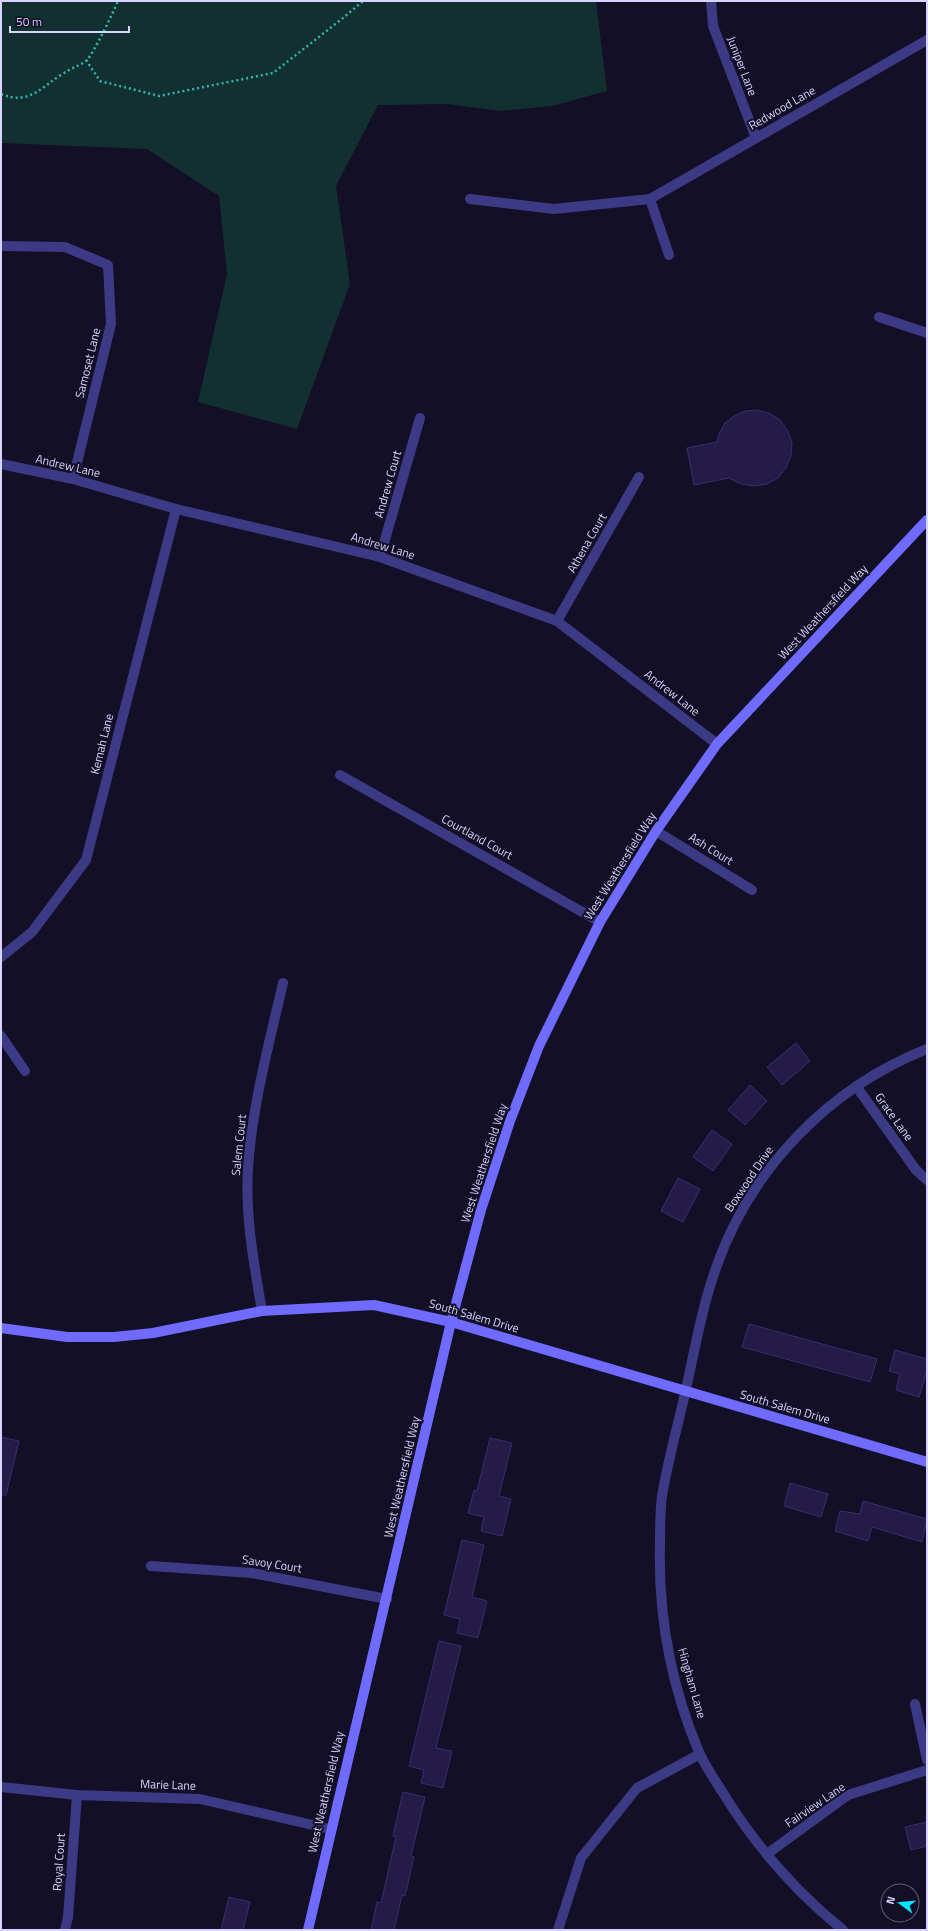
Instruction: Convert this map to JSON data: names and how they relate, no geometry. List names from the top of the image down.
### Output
{
  "streets": {
    "street": [
      "Juniper Lane",
      "Redwood Lane",
      "Samoset Lane",
      "Andrew Lane",
      "Andrew Court",
      "Athena Court",
      "West Weathersfield Way",
      "Kemah Lane",
      "Courtland Court",
      "Ash Court",
      "Grace Lane",
      "Salem Court",
      "Boxwood Drive",
      "South Salem Drive",
      "Savoy Court",
      "Hingham Lane",
      "Marie Lane",
      "Fairview Lane",
      "Royal Court"
    ]
  },
  "crossings": [
    ["Juniper Lane", "Redwood Lane"],
    ["Samoset Lane", "Andrew Lane"],
    ["Andrew Lane", "Andrew Court"],
    ["Andrew Lane", "Athena Court"],
    ["Andrew Lane", "West Weathersfield Way"],
    ["Andrew Lane", "Kemah Lane"],
    ["West Weathersfield Way", "Courtland Court"],
    ["West Weathersfield Way", "Ash Court"],
    ["West Weathersfield Way", "South Salem Drive"],
    ["West Weathersfield Way", "Savoy Court"],
    ["West Weathersfield Way", "Marie Lane"],
    ["Grace Lane", "Boxwood Drive"],
    ["Salem Court", "South Salem Drive"],
    ["Boxwood Drive", "South Salem Drive"],
    ["Boxwood Drive", "Hingham Lane"],
    ["South Salem Drive", "Hingham Lane"],
    ["Hingham Lane", "Fairview Lane"],
    ["Marie Lane", "Royal Court"]
  ],
  "scale_bar": "50 m",
  "north": "left"
}
